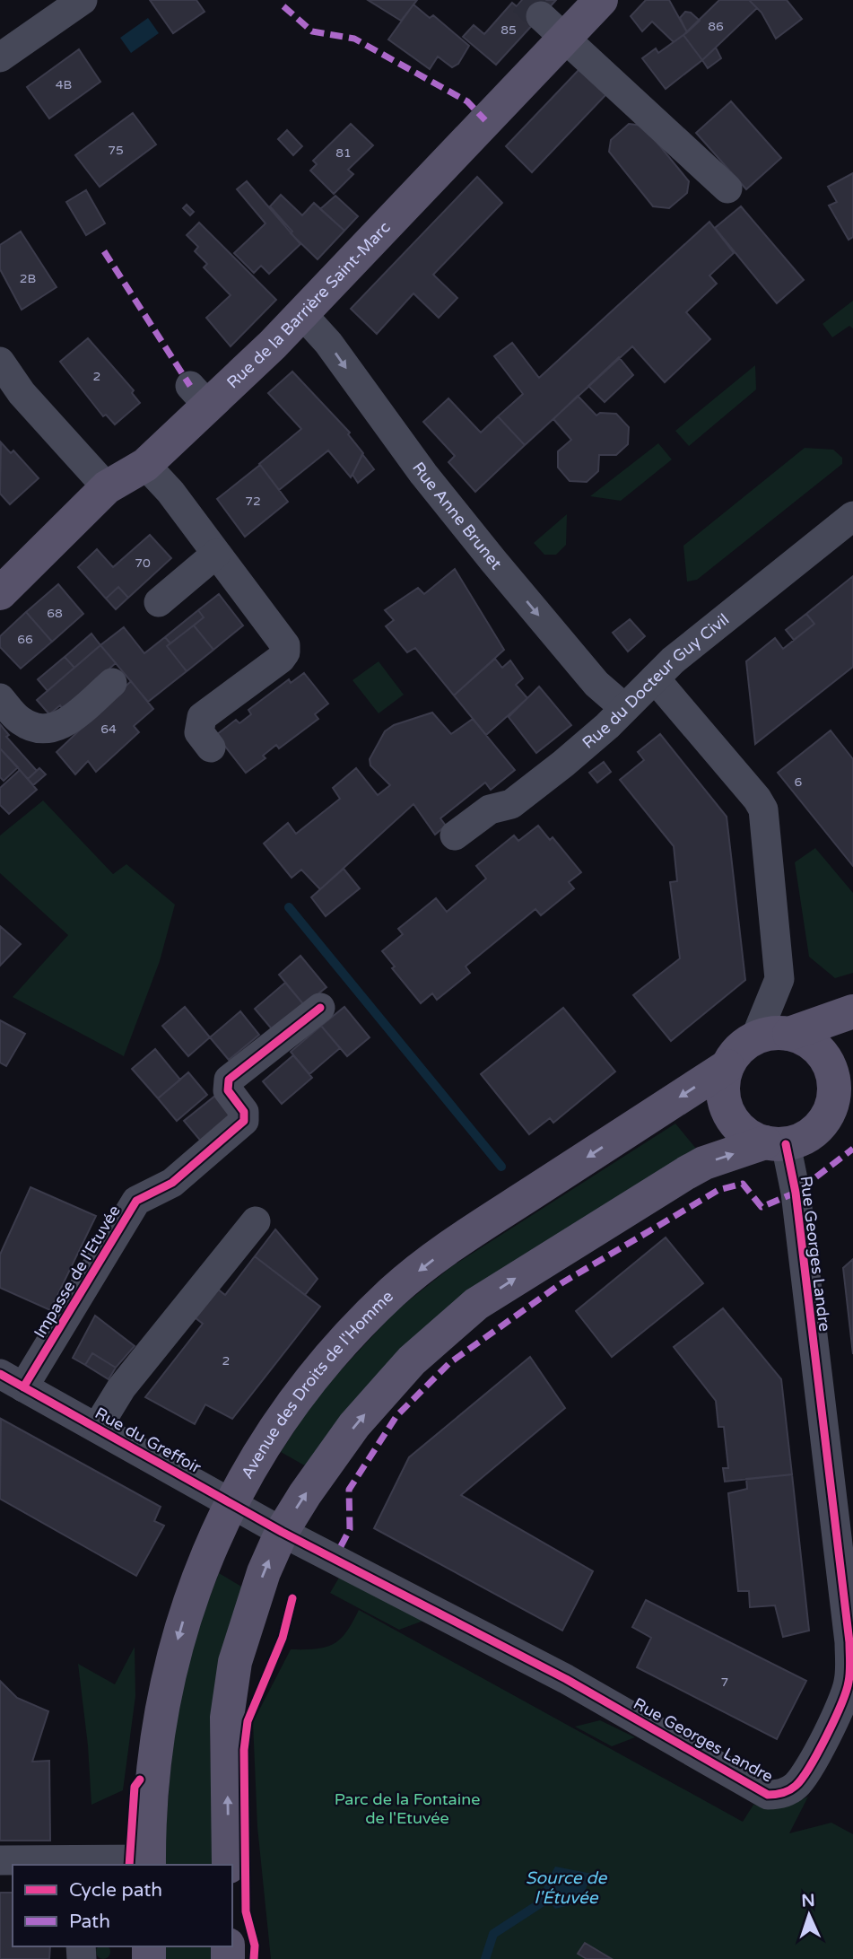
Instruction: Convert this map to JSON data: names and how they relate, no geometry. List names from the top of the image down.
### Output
{
  "streets": {
    "main road": ["Rue de la Barrière Saint-Marc", "Avenue des Droits de l'Homme"],
    "street": [
      "Rue Anne Brunet",
      "Rue du Docteur Guy Civil",
      "Rue Georges Landre",
      "Impasse de l'Etuvée",
      "Rue du Greffoir"
    ]
  },
  "crossings": [
    ["Rue de la Barrière Saint-Marc", "Rue Anne Brunet"],
    ["Rue Anne Brunet", "Rue du Docteur Guy Civil"],
    ["Rue Georges Landre", "Avenue des Droits de l'Homme"],
    ["Rue Georges Landre", "Rue du Greffoir"],
    ["Impasse de l'Etuvée", "Rue du Greffoir"],
    ["Avenue des Droits de l'Homme", "Rue du Greffoir"]
  ],
  "one_way": ["Rue Anne Brunet"],
  "water": ["Source de l'Étuvée"],
  "parks": ["Parc de la Fontaine de l'Etuvée"],
  "house_numbers": [
    "86",
    "85",
    "4B",
    "75",
    "81",
    "2B",
    "2",
    "72",
    "70",
    "68",
    "66",
    "64",
    "6",
    "2",
    "7"
  ],
  "legend": ["Cycle path", "Path"],
  "north": "top"
}
